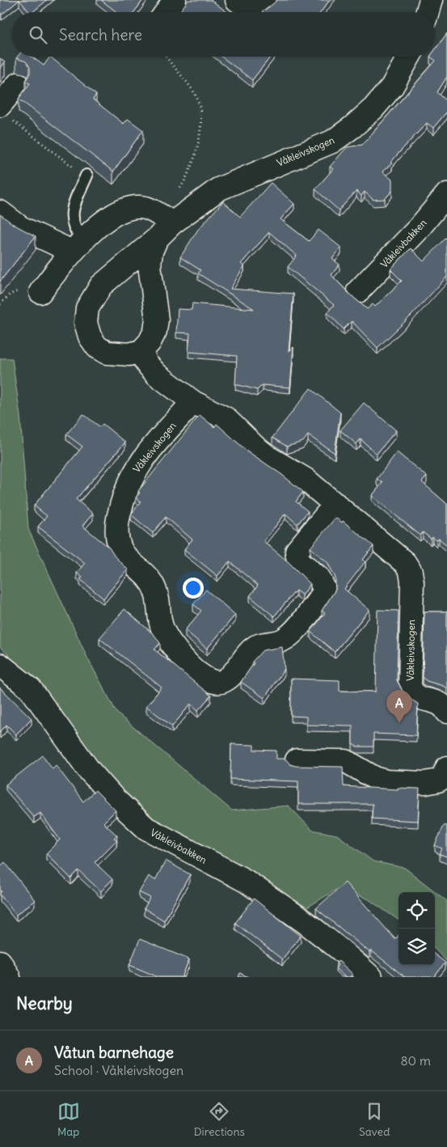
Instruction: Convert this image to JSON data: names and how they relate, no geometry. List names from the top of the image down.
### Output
{
  "streets": {
    "street": ["Våkleivskogen", "Våkleivbakken"]
  },
  "page": {
    "search": "Search here",
    "pins": "A",
    "heading": "Nearby",
    "list": [
      {
        "mark": "A",
        "name": "Våtun barnehage",
        "note": "School · Våkleivskogen",
        "value": "80 m"
      }
    ],
    "nav": ["Map", "Directions", "Saved"]
  }
}
